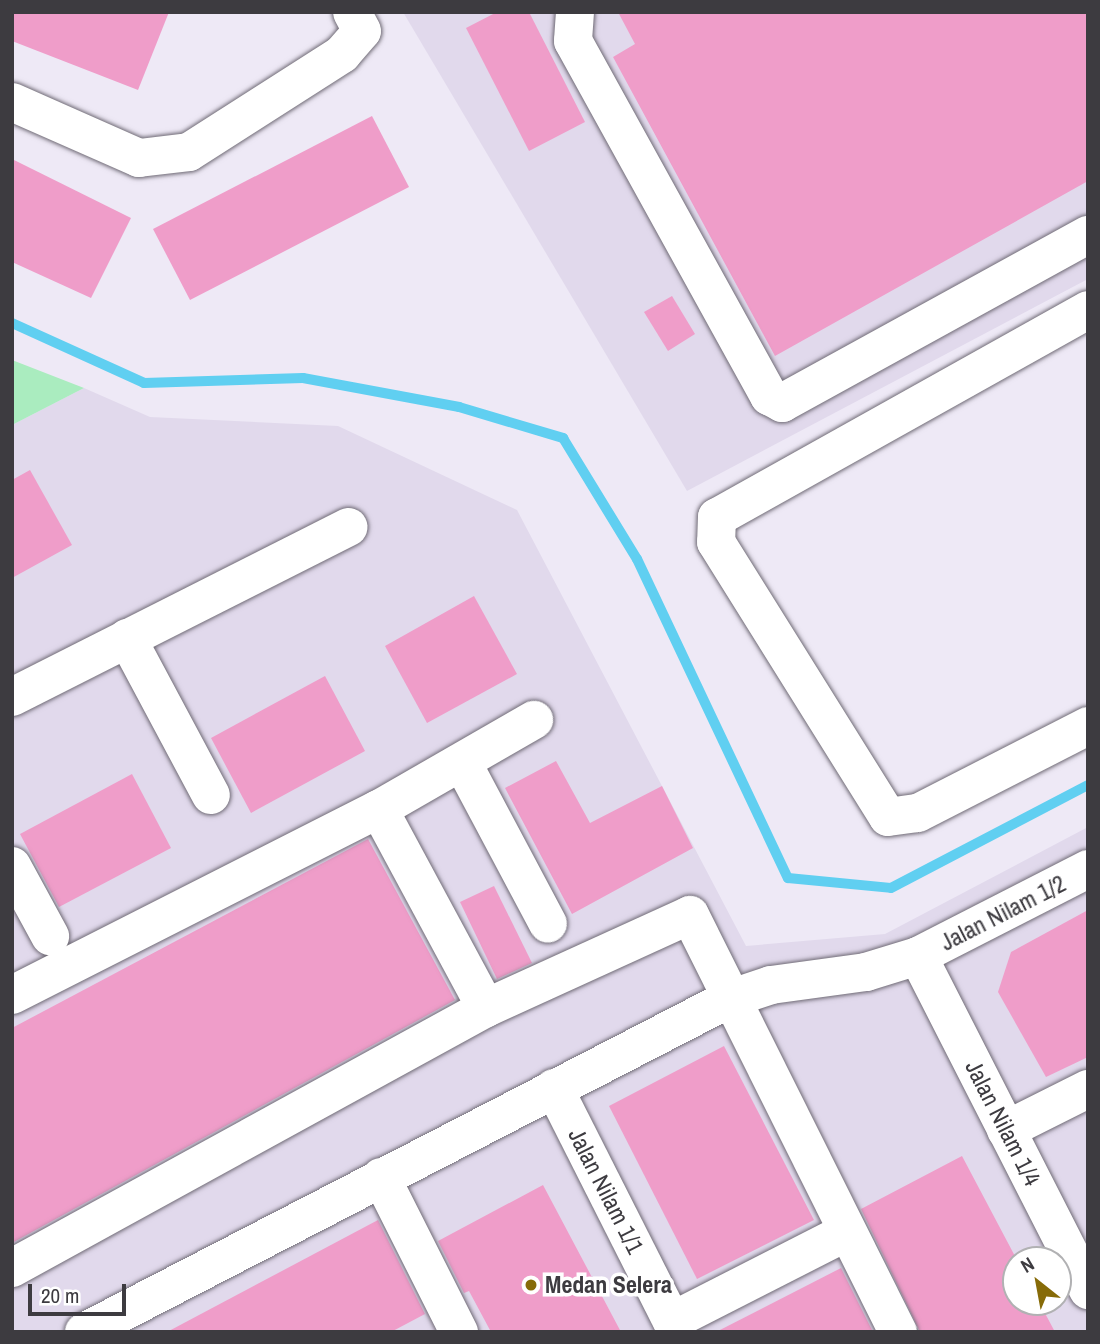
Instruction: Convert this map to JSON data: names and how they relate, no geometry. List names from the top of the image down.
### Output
{
  "streets": {
    "street": ["Jalan Nilam 1/2", "Jalan Nilam 1/4", "Jalan Nilam 1/1"]
  },
  "crossings": [
    ["Jalan Nilam 1/2", "Jalan Nilam 1/4"],
    ["Jalan Nilam 1/2", "Jalan Nilam 1/1"]
  ],
  "places": ["Medan Selera"],
  "scale_bar": "20 m",
  "north": "top left"
}
